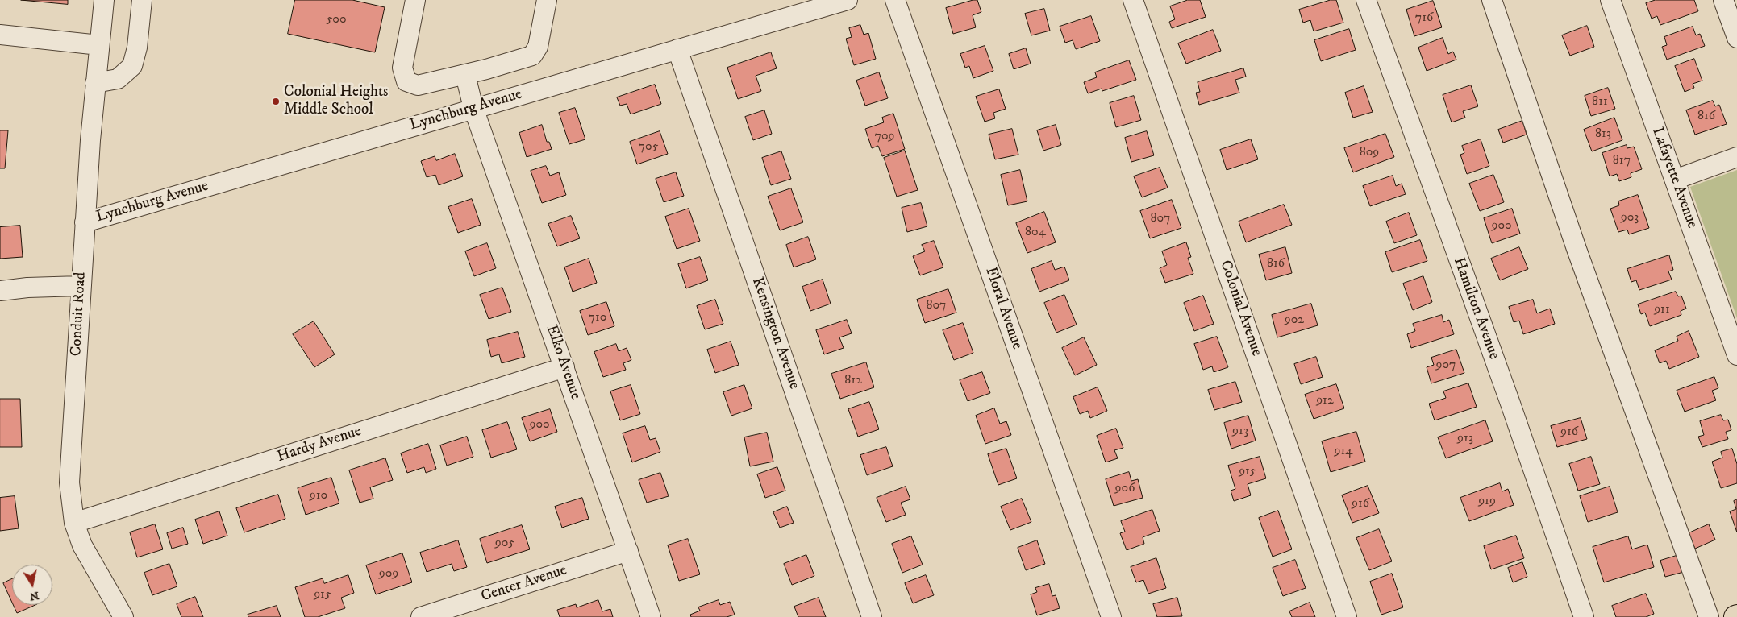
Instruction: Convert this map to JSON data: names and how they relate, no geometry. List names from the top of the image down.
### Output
{
  "streets": {
    "street": [
      "Lynchburg Avenue",
      "Lafayette Avenue",
      "Floral Avenue",
      "Colonial Avenue",
      "Hamilton Avenue",
      "Conduit Road",
      "Kensington Avenue",
      "Elko Avenue",
      "Hardy Avenue",
      "Center Avenue"
    ]
  },
  "crossings": [
    ["Lynchburg Avenue", "Conduit Road"],
    ["Lynchburg Avenue", "Kensington Avenue"],
    ["Lynchburg Avenue", "Elko Avenue"],
    ["Conduit Road", "Hardy Avenue"],
    ["Elko Avenue", "Hardy Avenue"],
    ["Elko Avenue", "Center Avenue"]
  ],
  "places": ["Colonial Heights Middle School"],
  "house_numbers": [
    "716",
    "500",
    "811",
    "816",
    "813",
    "709",
    "705",
    "809",
    "817",
    "903",
    "807",
    "900",
    "804",
    "816",
    "807",
    "911",
    "710",
    "902",
    "907",
    "812",
    "912",
    "900",
    "913",
    "916",
    "913",
    "914",
    "915",
    "906",
    "910",
    "919",
    "916",
    "905",
    "909",
    "915"
  ],
  "north": "bottom"
}
